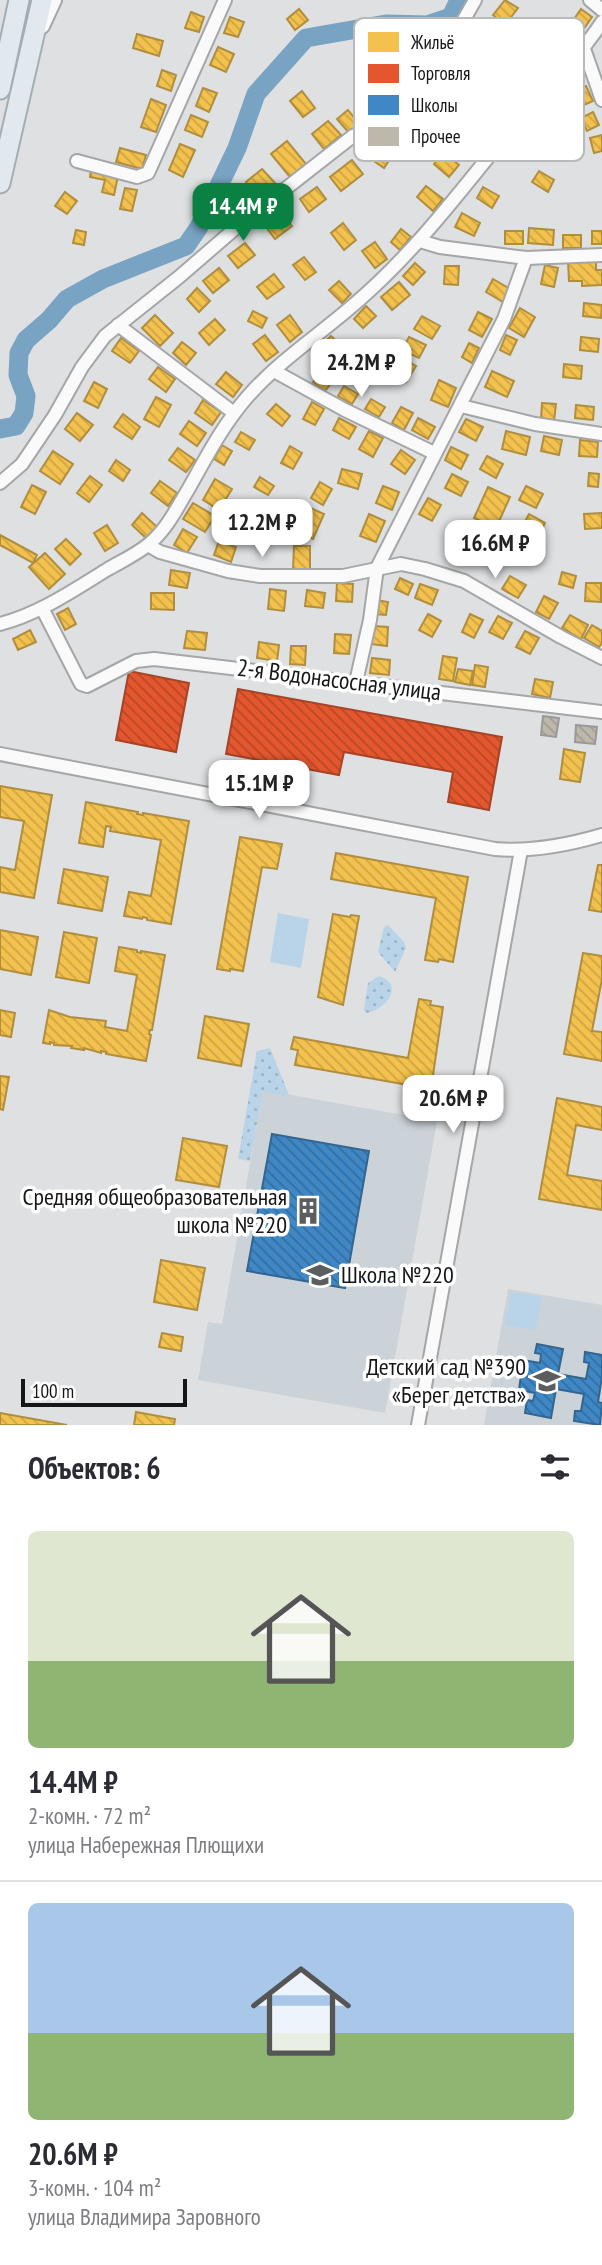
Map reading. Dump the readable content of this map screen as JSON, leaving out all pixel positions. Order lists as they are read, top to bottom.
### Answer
{
  "streets": {
    "street": ["2-я Водонасосная улица"]
  },
  "places": {
    "building": ["Средняя общеобразовательная школа №220"],
    "school or university": ["Школа №220", "Детский сад №390 «Берег детства»"]
  },
  "legend": [
    "Жильё",
    "Торговля",
    "Школы",
    "Прочее"
  ],
  "scale_bar": "100 m",
  "page": {
    "price": [
      "14.4M ₽",
      "24.2M ₽",
      "12.2M ₽",
      "16.6M ₽",
      "15.1M ₽",
      "20.6M ₽"
    ],
    "scale": "100 m",
    "heading": "Объектов: 6",
    "list": [
      {
        "name": "14.4M ₽",
        "note": "2-комн. · 72 m² · улица Набережная Плющихи"
      },
      {
        "name": "20.6M ₽",
        "note": "3-комн. · 104 m² · улица Владимира Заровного"
      }
    ]
  }
}
